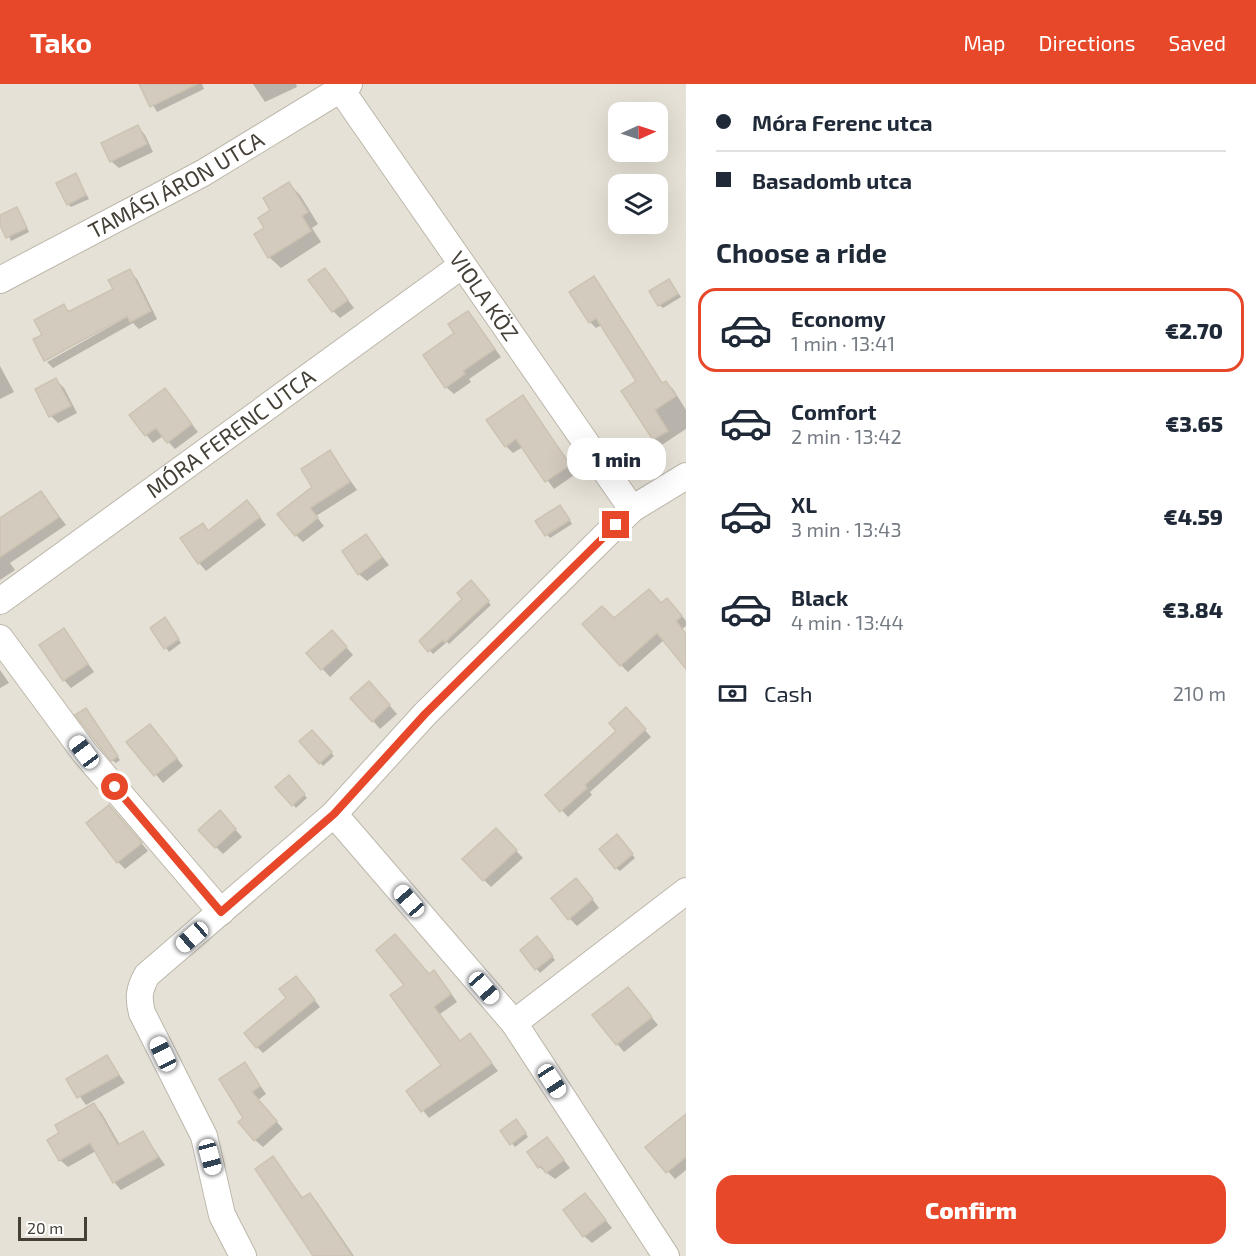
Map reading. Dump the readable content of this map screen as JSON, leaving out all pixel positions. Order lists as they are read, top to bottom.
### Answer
{
  "streets": {
    "street": ["TAMÁSI ÁRON UTCA", "VIOLA KÖZ", "MÓRA FERENC UTCA"]
  },
  "crossings": [
    ["TAMÁSI ÁRON UTCA", "VIOLA KÖZ"],
    ["VIOLA KÖZ", "MÓRA FERENC UTCA"]
  ],
  "scale_bar": "20 m",
  "north": "right",
  "page": {
    "header": "Tako",
    "nav": ["Map", "Directions", "Saved"],
    "banner": ["Móra Ferenc utca", "Basadomb utca"],
    "heading": "Choose a ride",
    "list": [
      {
        "name": "Economy",
        "note": "1 min · 13:41",
        "value": "€2.70"
      },
      {
        "name": "Comfort",
        "note": "2 min · 13:42",
        "value": "€3.65"
      },
      {
        "name": "XL",
        "note": "3 min · 13:43",
        "value": "€4.59"
      },
      {
        "name": "Black",
        "note": "4 min · 13:44",
        "value": "€3.84"
      }
    ],
    "bubble": "1 min",
    "pay": ["Cash", "210 m"],
    "buttons": "Confirm",
    "scale": "20 m"
  }
}
